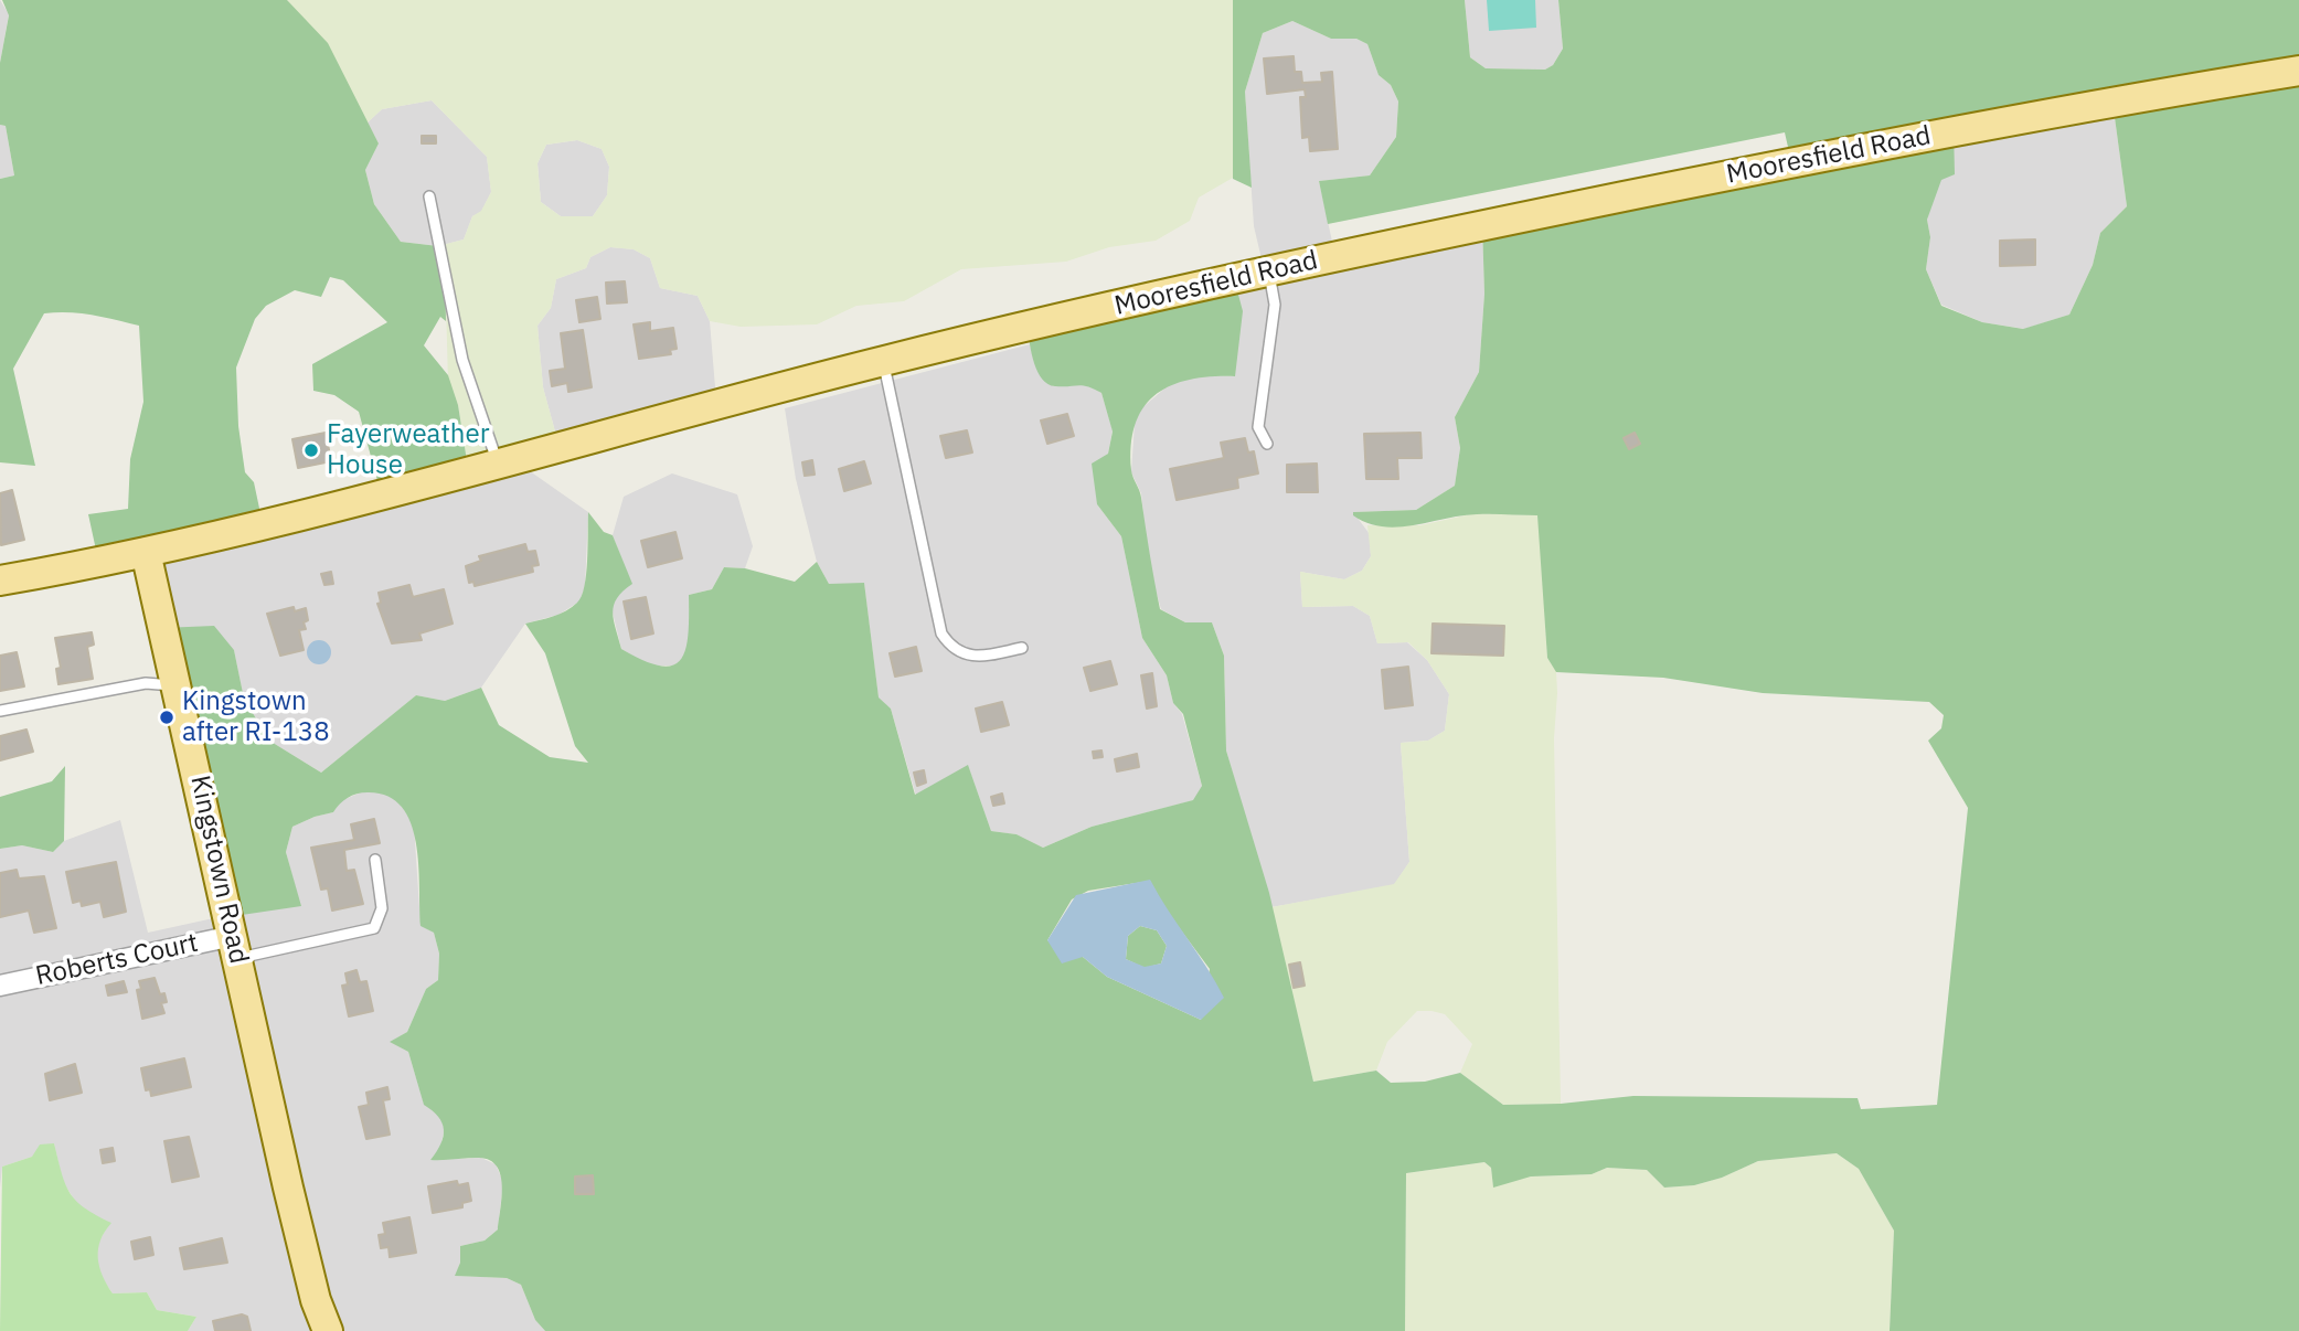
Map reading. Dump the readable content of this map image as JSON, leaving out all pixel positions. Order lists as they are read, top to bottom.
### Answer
{
  "streets": {
    "main road": ["Mooresfield Road", "Kingstown Road"],
    "street": ["Roberts Court"]
  },
  "crossings": [
    ["Mooresfield Road", "Kingstown Road"],
    ["Kingstown Road", "Roberts Court"]
  ],
  "places": ["Fayerweather House", "Kingstown after RI-138"]
}
